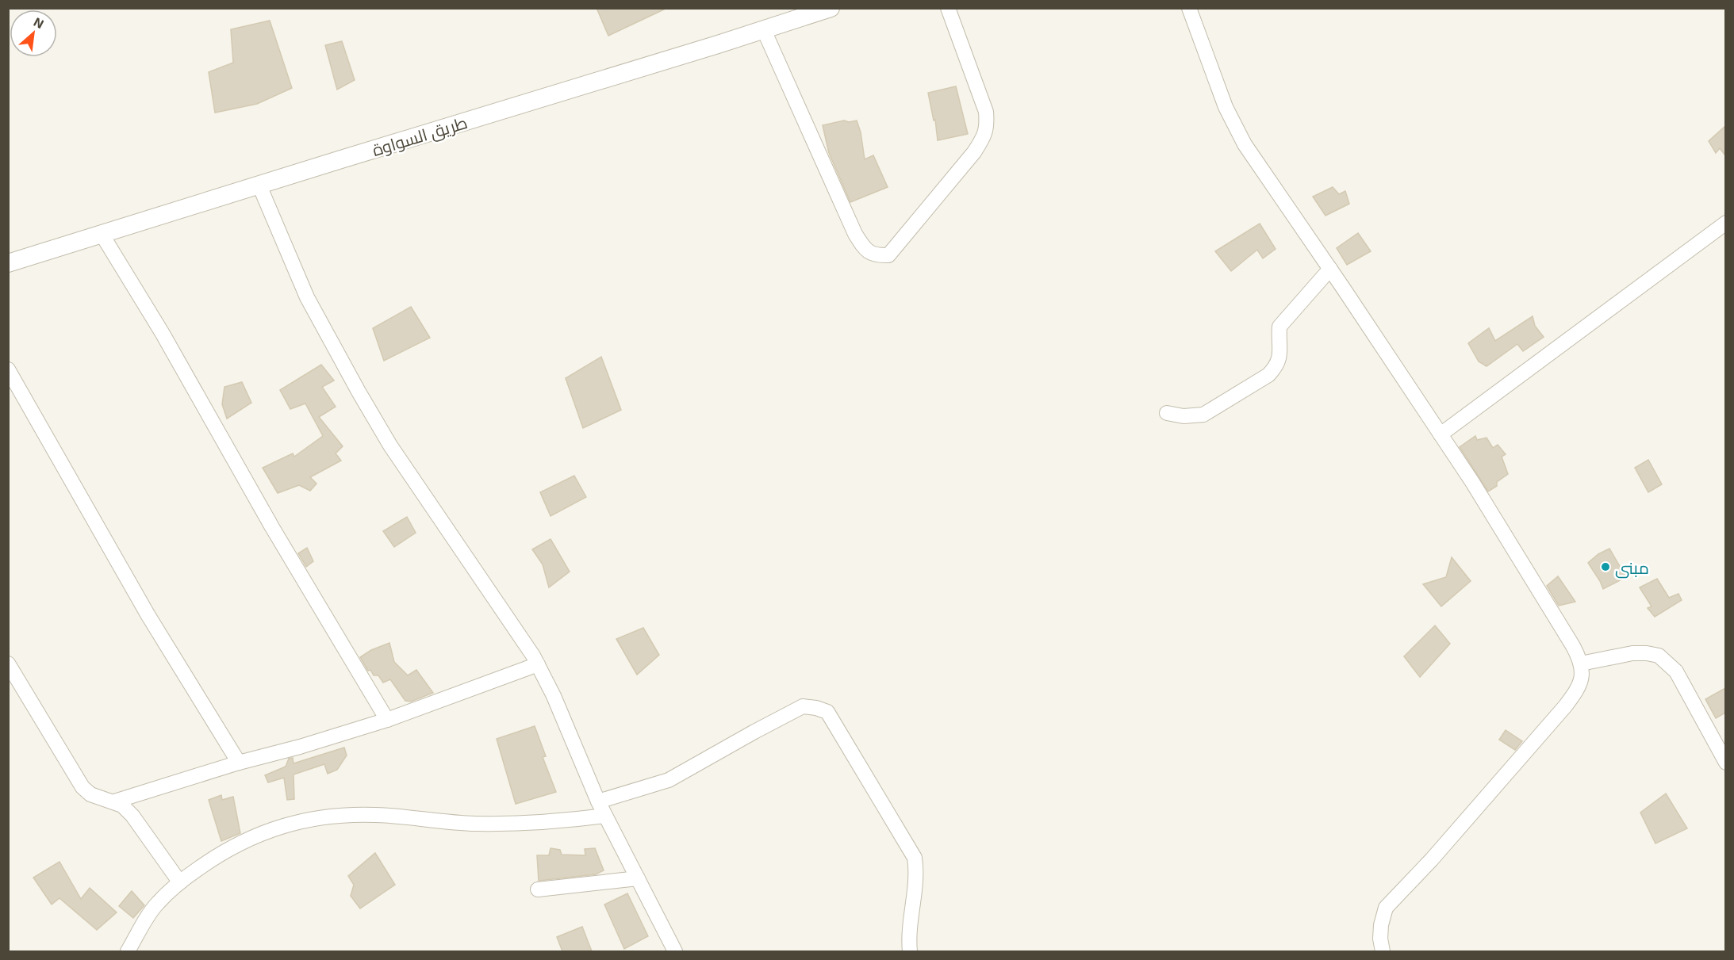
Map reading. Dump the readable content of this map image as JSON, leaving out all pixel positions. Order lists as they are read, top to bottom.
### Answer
{
  "streets": {
    "street": ["طريق السواوة"]
  },
  "places": ["مبنى"],
  "north": "top right"
}
